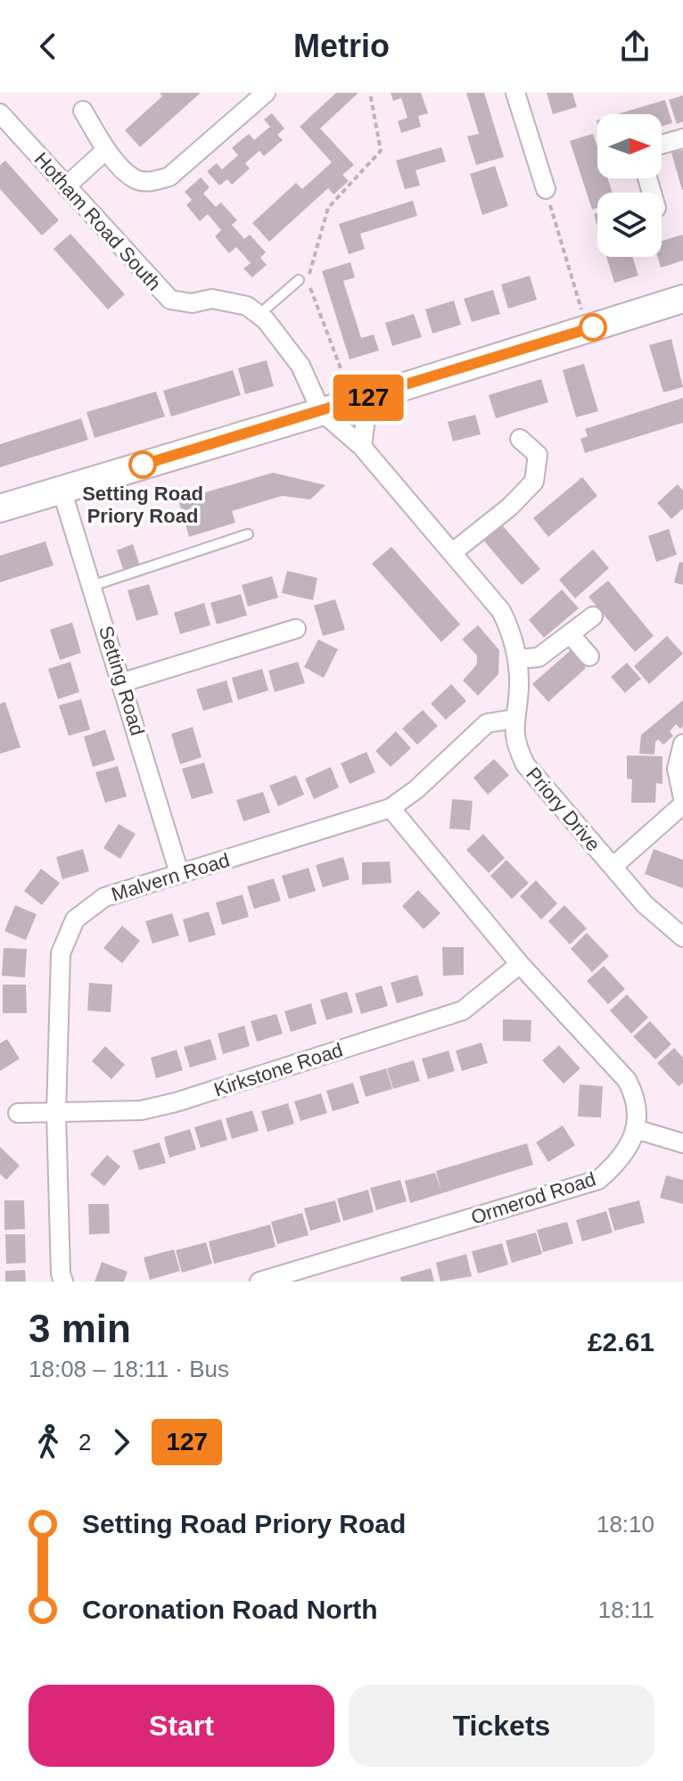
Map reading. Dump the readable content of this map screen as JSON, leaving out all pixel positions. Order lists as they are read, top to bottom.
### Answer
{
  "streets": {
    "street": [
      "Hotham Road South",
      "Setting Road",
      "Priory Drive",
      "Malvern Road",
      "Kirkstone Road",
      "Ormerod Road"
    ]
  },
  "crossings": [
    ["Hotham Road South", "Priory Drive"],
    ["Setting Road", "Malvern Road"],
    ["Priory Drive", "Malvern Road"],
    ["Malvern Road", "Kirkstone Road"],
    ["Malvern Road", "Ormerod Road"],
    ["Kirkstone Road", "Ormerod Road"]
  ],
  "places": ["Setting Road Priory Road"],
  "lines": ["bus line 127"],
  "north": "right",
  "page": {
    "header": "Metrio",
    "on_map": "127",
    "heading": ["3 min", "18:08 – 18:11 · Bus", "£2.61"],
    "legs": ["2", "127"],
    "list": [
      {
        "name": "Setting Road Priory Road",
        "value": "18:10"
      },
      {
        "name": "Coronation Road North",
        "value": "18:11"
      }
    ],
    "buttons": ["Start", "Tickets"]
  }
}
